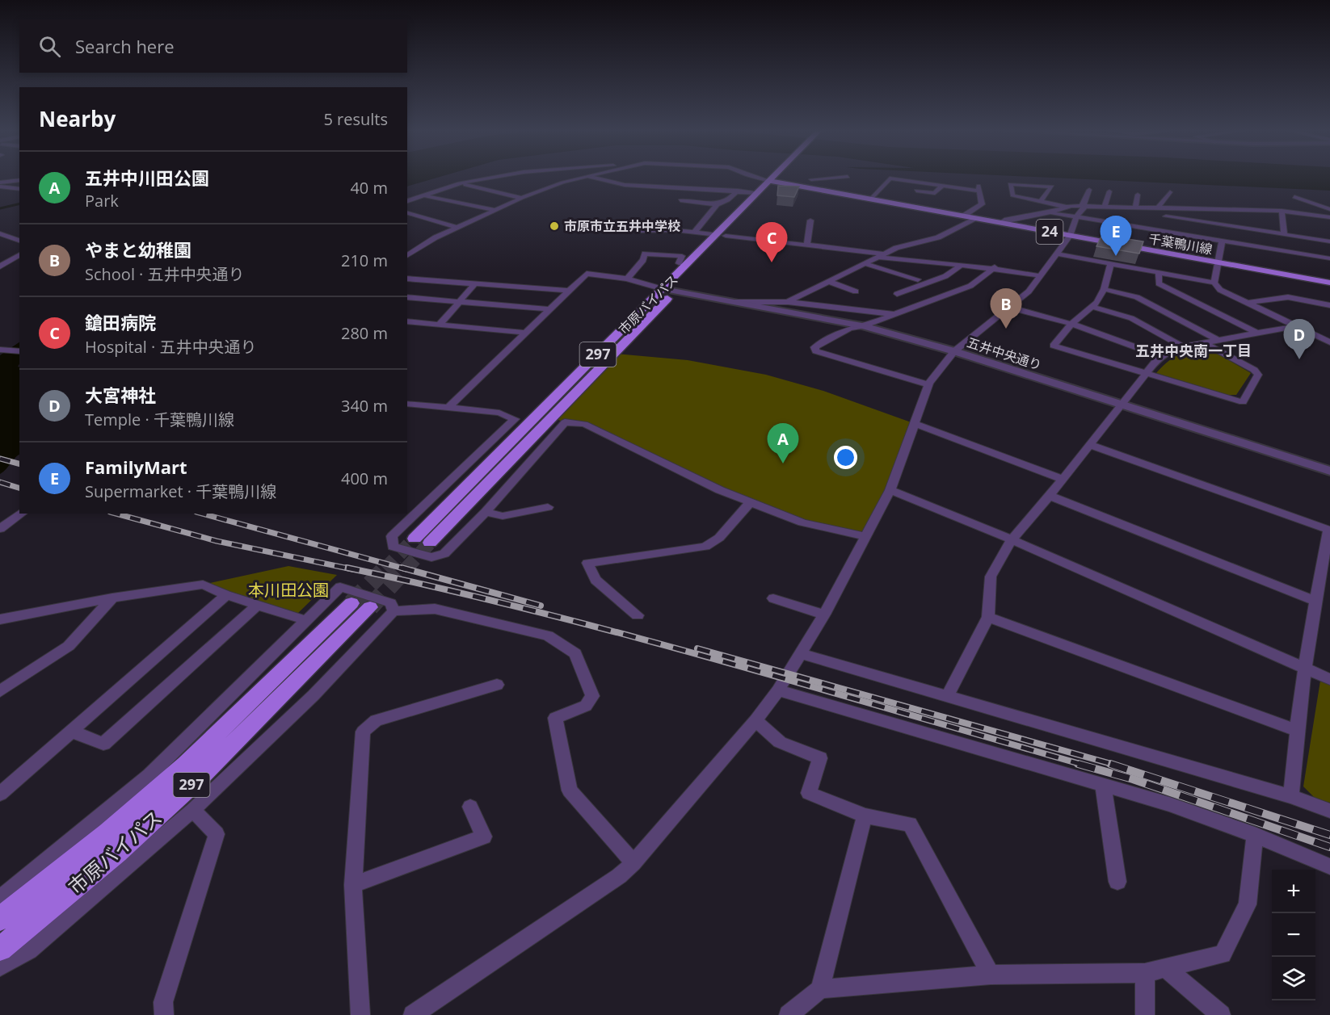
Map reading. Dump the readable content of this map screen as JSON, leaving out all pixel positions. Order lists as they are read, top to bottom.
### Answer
{
  "streets": {
    "highway": ["市原バイパス", "297"],
    "main road": ["24", "千葉鴨川線"],
    "street": ["五井中央通り"]
  },
  "crossings": [
    ["千葉鴨川線", "市原バイパス"],
    ["市原バイパス", "五井中央通り"]
  ],
  "districts": ["五井中央南一丁目"],
  "parks": ["本川田公園"],
  "places": ["市原市立五井中学校"],
  "page": {
    "search": "Search here",
    "heading": ["Nearby", "5 results"],
    "list": [
      {
        "mark": "A",
        "name": "五井中川田公園",
        "note": "Park",
        "value": "40 m"
      },
      {
        "mark": "B",
        "name": "やまと幼稚園",
        "note": "School · 五井中央通り",
        "value": "210 m"
      },
      {
        "mark": "C",
        "name": "鎗田病院",
        "note": "Hospital · 五井中央通り",
        "value": "280 m"
      },
      {
        "mark": "D",
        "name": "大宮神社",
        "note": "Temple · 千葉鴨川線",
        "value": "340 m"
      },
      {
        "mark": "E",
        "name": "FamilyMart",
        "note": "Supermarket · 千葉鴨川線",
        "value": "400 m"
      }
    ],
    "pins": [
      "E",
      "C",
      "B",
      "D",
      "A"
    ],
    "map_buttons": ["+", "−"]
  }
}
